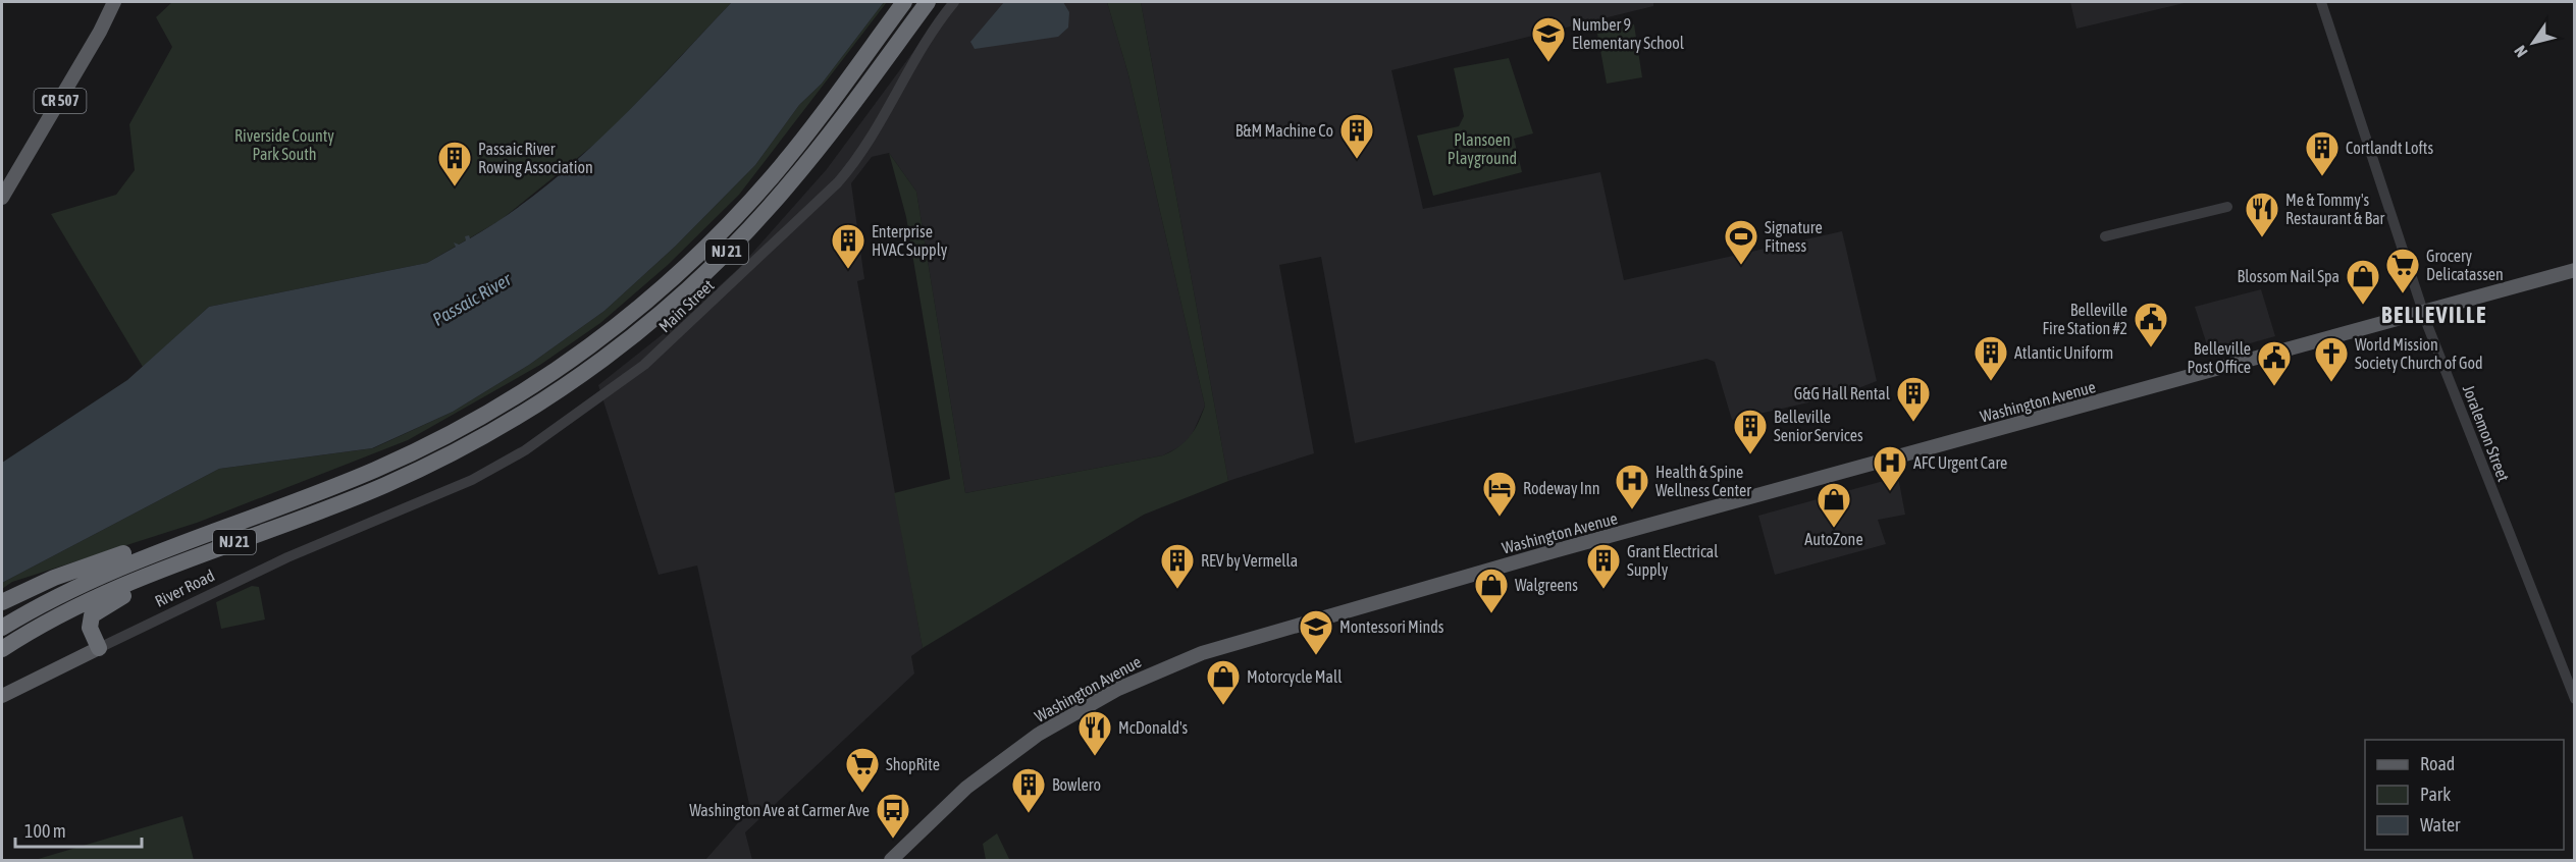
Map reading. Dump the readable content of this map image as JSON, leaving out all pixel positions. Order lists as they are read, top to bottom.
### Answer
{
  "streets": {
    "highway": ["NJ 21"],
    "main road": ["CR 507", "Washington Avenue", "River Road"],
    "street": ["Main Street", "Joralemon Street"]
  },
  "crossings": [
    ["Main Street", "River Road"],
    ["Washington Avenue", "Joralemon Street"]
  ],
  "districts": ["BELLEVILLE"],
  "water": ["Passaic River"],
  "parks": ["Riverside County Park South", "Plansoen Playground"],
  "places": {
    "school or university": ["Number 9 Elementary School", "Montessori Minds"],
    "building": [
      "B&M Machine Co",
      "Cortlandt Lofts",
      "Passaic River Rowing Association",
      "Enterprise HVAC Supply",
      "Atlantic Uniform",
      "G&G Hall Rental",
      "Belleville Senior Services",
      "REV by Vermella",
      "Grant Electrical Supply",
      "Bowlero"
    ],
    "restaurant": ["Me & Tommy's Restaurant & Bar", "McDonald's"],
    "sports": ["Signature Fitness"],
    "supermarket": ["Grocery Delicatassen", "ShopRite"],
    "shop": [
      "Blossom Nail Spa",
      "AutoZone",
      "Walgreens",
      "Motorcycle Mall"
    ],
    "public building": ["Belleville Fire Station #2", "Belleville Post Office"],
    "church": ["World Mission Society Church of God"],
    "hospital": ["AFC Urgent Care", "Health & Spine Wellness Center"],
    "hotel": ["Rodeway Inn"],
    "bus stop": ["Washington Ave at Carmer Ave"]
  },
  "legend": ["Road", "Park", "Water"],
  "scale_bar": "100 m",
  "north": "bottom left"
}
